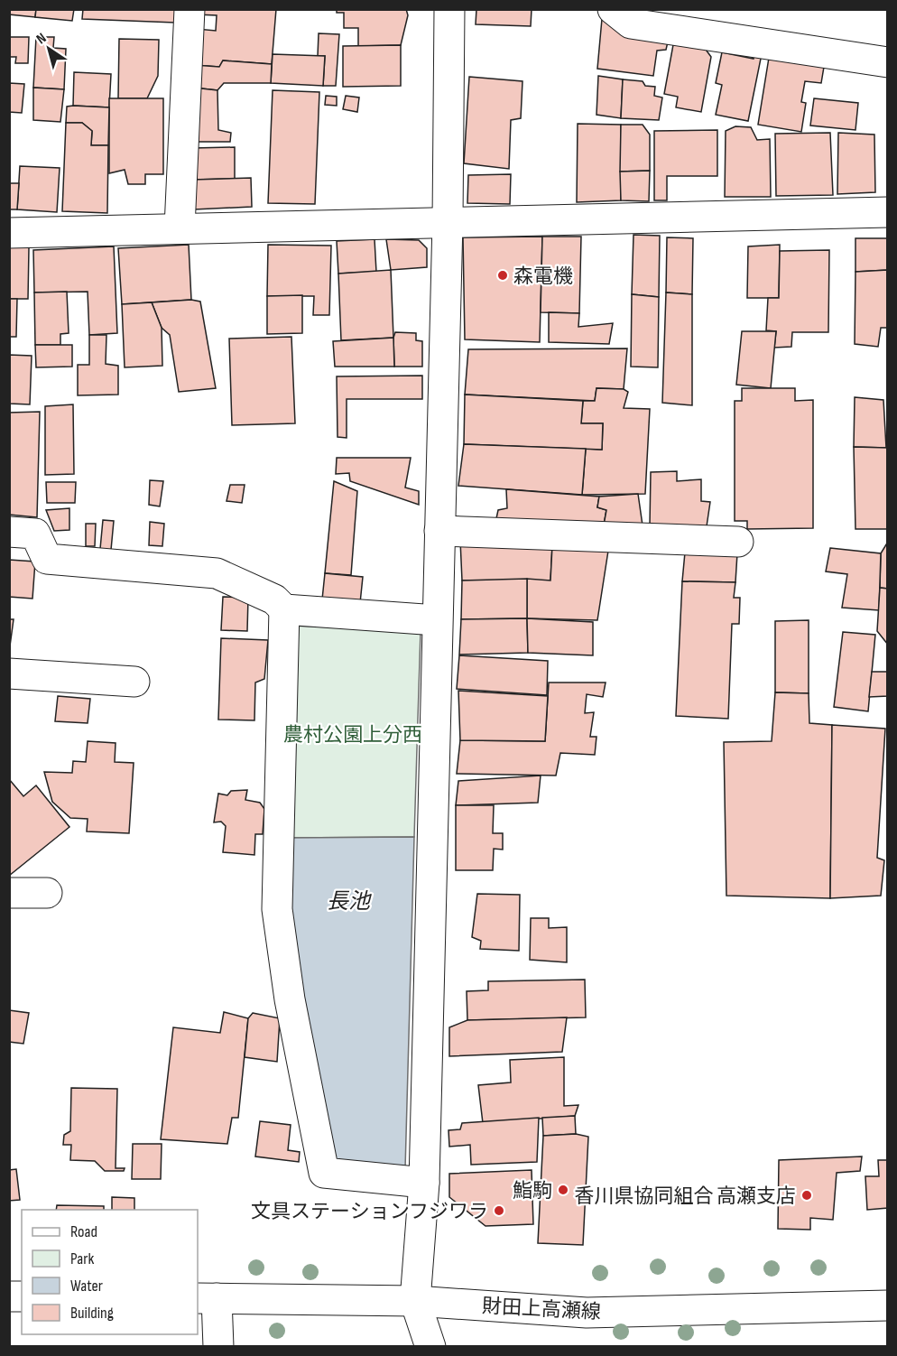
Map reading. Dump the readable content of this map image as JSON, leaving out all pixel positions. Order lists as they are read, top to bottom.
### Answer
{
  "streets": {
    "street": ["財田上高瀬線"]
  },
  "water": ["長池"],
  "parks": ["農村公園上分西"],
  "places": [
    "森電機",
    "鮨駒",
    "香川県協同組合 高瀬支店",
    "文具ステーションフジワラ"
  ],
  "legend": [
    "Road",
    "Park",
    "Water",
    "Building"
  ],
  "north": "top left"
}
